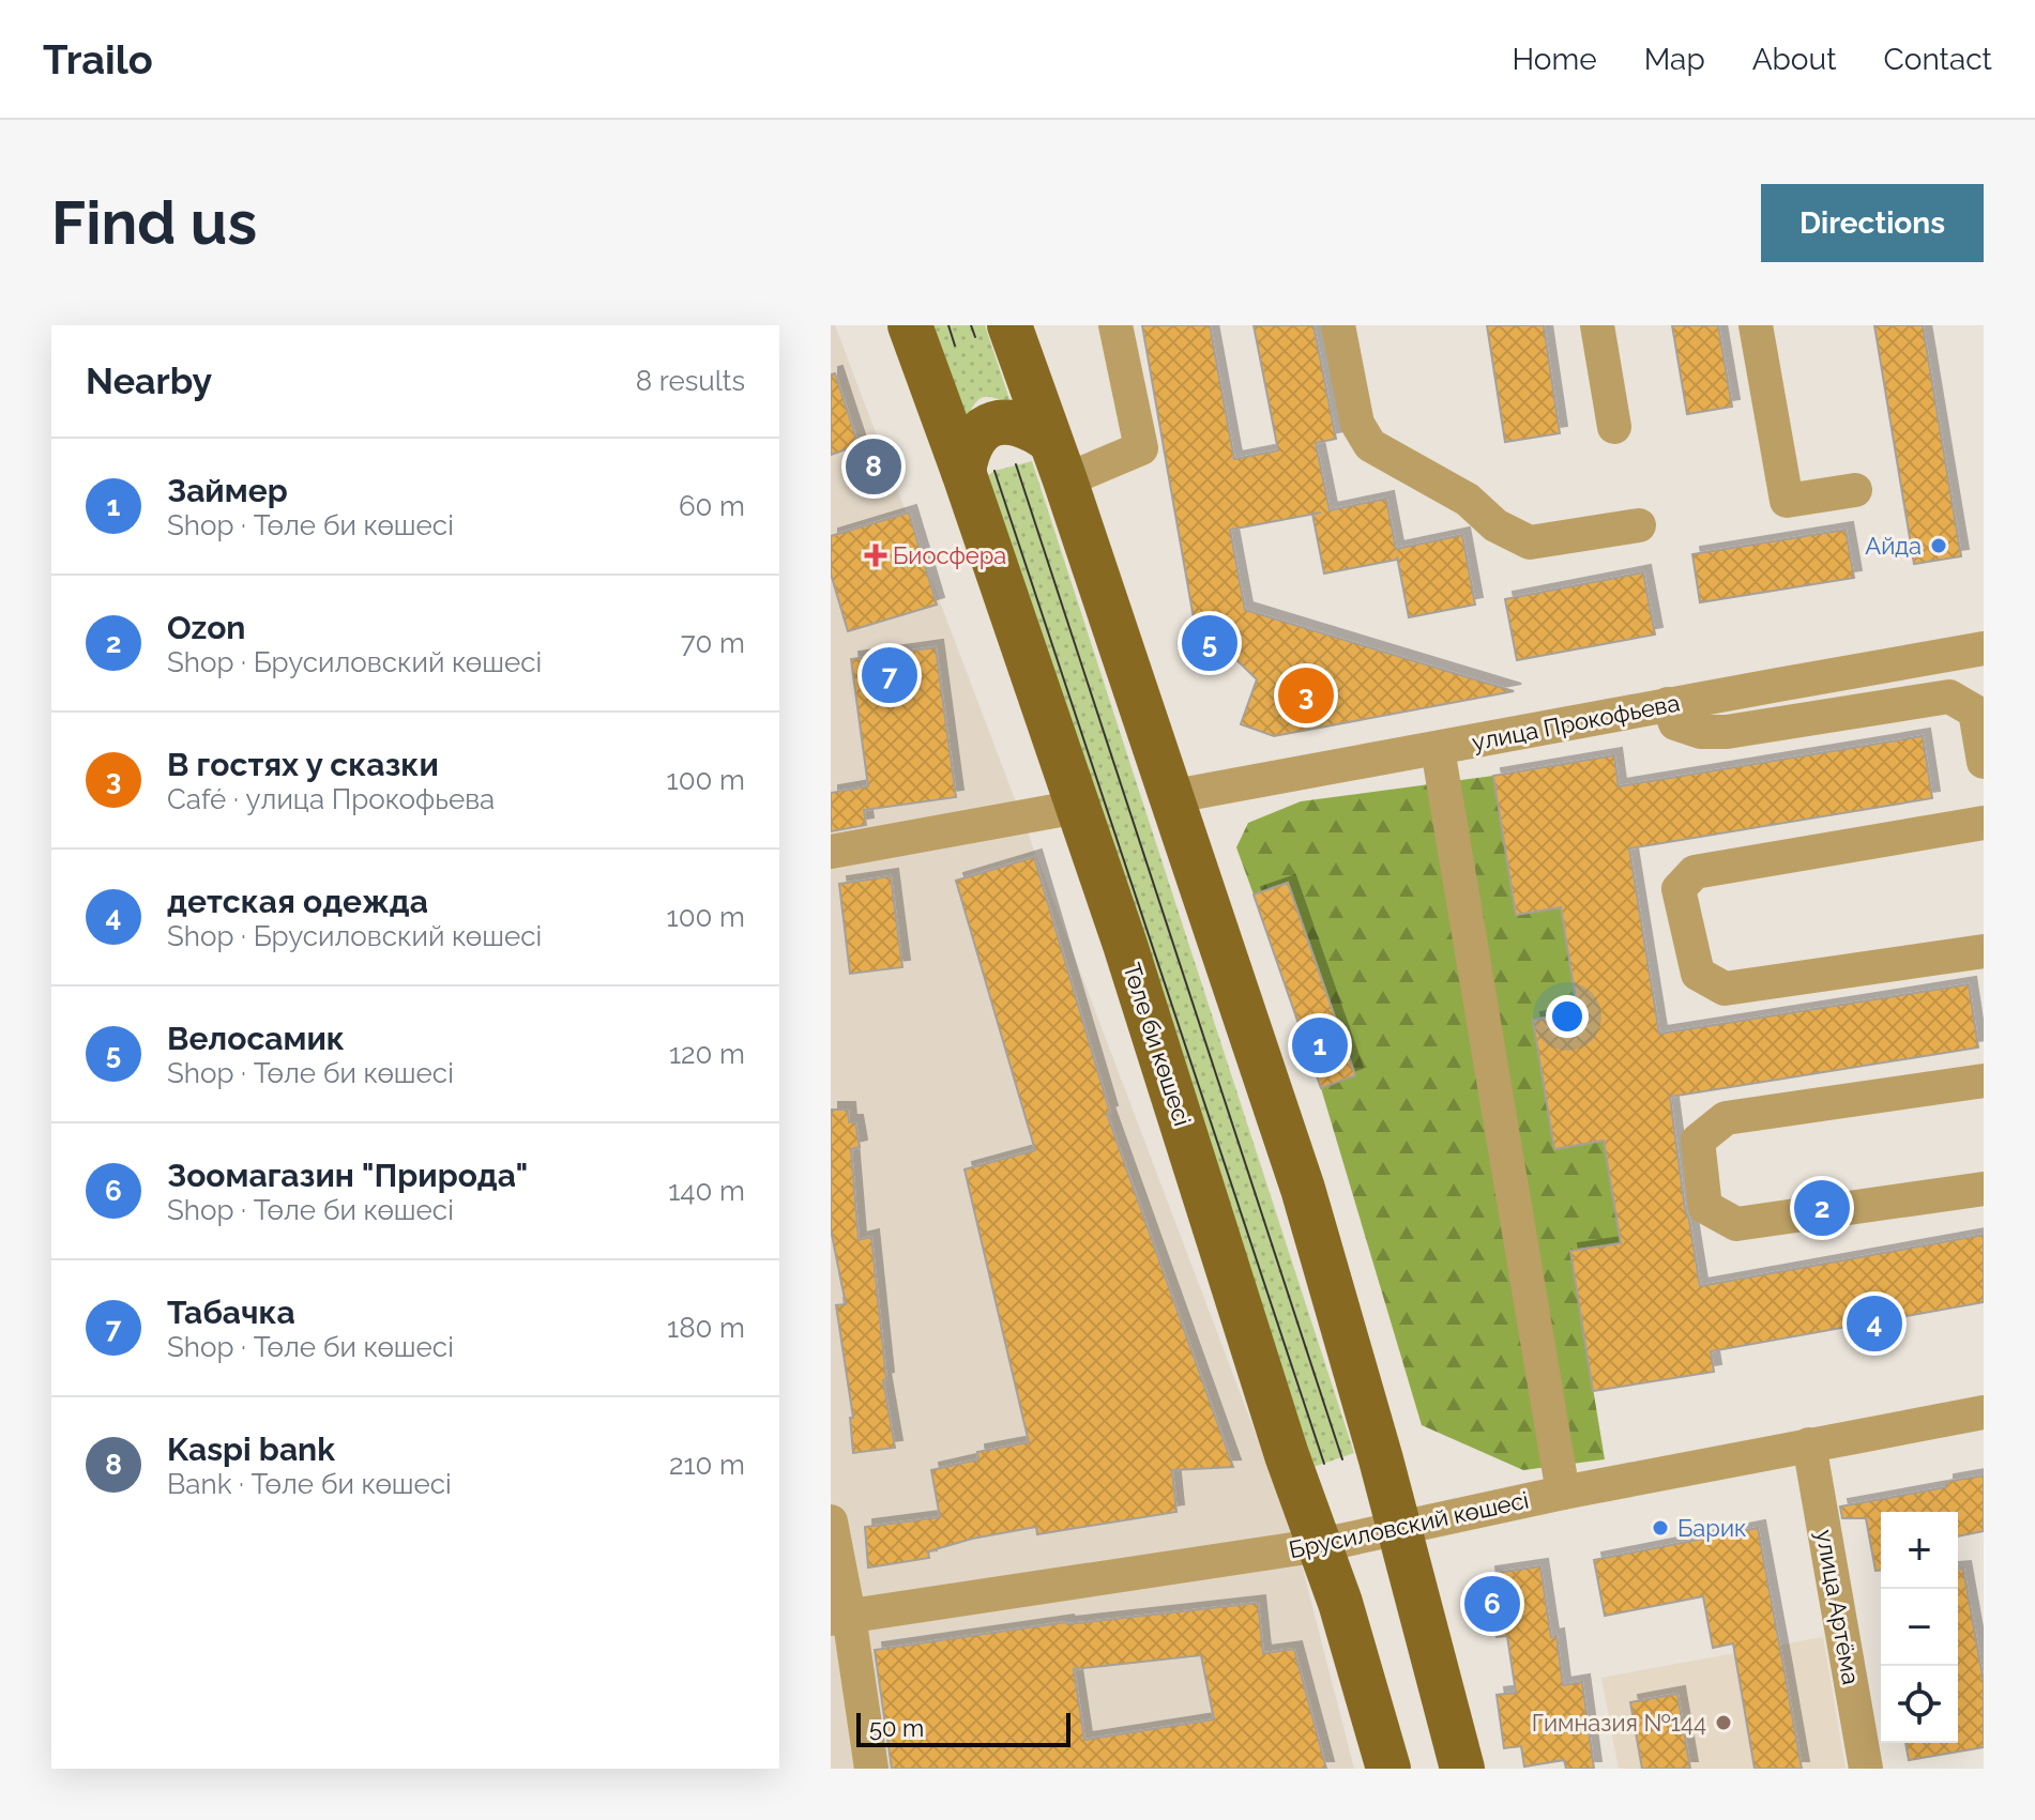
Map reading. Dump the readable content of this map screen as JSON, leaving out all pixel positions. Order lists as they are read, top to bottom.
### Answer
{
  "streets": {
    "main road": ["Төле би көшесі"],
    "street": ["улица Прокофьева", "Брусиловский көшесі", "улица Артёма"]
  },
  "crossings": [
    ["Төле би көшесі", "Брусиловский көшесі"],
    ["Брусиловский көшесі", "улица Артёма"]
  ],
  "places": {
    "other": ["Айда", "Барик", "Гимназия №144"],
    "health": ["Биосфера"]
  },
  "scale_bar": "50 m",
  "page": {
    "header": "Trailo",
    "nav": [
      "Home",
      "Map",
      "About",
      "Contact"
    ],
    "buttons": "Directions",
    "title": "Find us",
    "heading": ["Nearby", "8 results"],
    "pins": [
      "8",
      "5",
      "7",
      "3",
      "1",
      "2",
      "4",
      "6"
    ],
    "list": [
      {
        "mark": "1",
        "name": "Займер",
        "note": "Shop · Төле би көшесі",
        "value": "60 m"
      },
      {
        "mark": "2",
        "name": "Ozon",
        "note": "Shop · Брусиловский көшесі",
        "value": "70 m"
      },
      {
        "mark": "3",
        "name": "В гостях у сказки",
        "note": "Café · улица Прокофьева",
        "value": "100 m"
      },
      {
        "mark": "4",
        "name": "детская одежда",
        "note": "Shop · Брусиловский көшесі",
        "value": "100 m"
      },
      {
        "mark": "5",
        "name": "Велосамик",
        "note": "Shop · Төле би көшесі",
        "value": "120 m"
      },
      {
        "mark": "6",
        "name": "Зоомагазин \"Природа\"",
        "note": "Shop · Төле би көшесі",
        "value": "140 m"
      },
      {
        "mark": "7",
        "name": "Табачка",
        "note": "Shop · Төле би көшесі",
        "value": "180 m"
      },
      {
        "mark": "8",
        "name": "Kaspi bank",
        "note": "Bank · Төле би көшесі",
        "value": "210 m"
      }
    ],
    "map_buttons": ["+", "−"],
    "scale": "50 m"
  }
}
